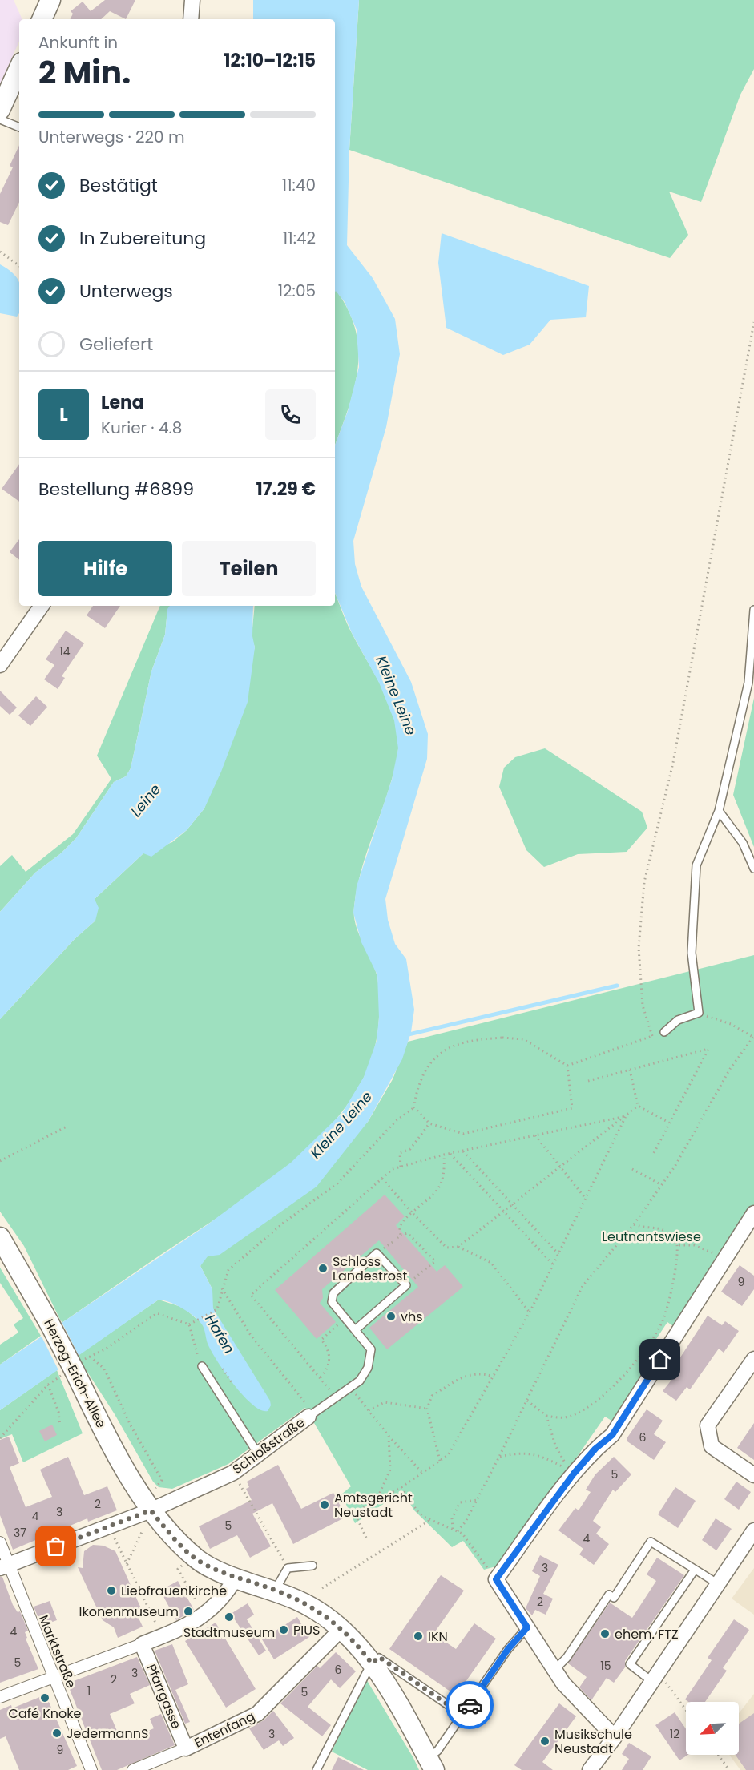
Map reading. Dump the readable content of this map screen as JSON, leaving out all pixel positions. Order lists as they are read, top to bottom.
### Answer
{
  "streets": {
    "main road": ["Herzog-Erich-Allee"],
    "street": [
      "Schloßstraße",
      "Marktstraße",
      "Pfarrgasse",
      "Entenfang"
    ]
  },
  "crossings": [
    ["Herzog-Erich-Allee", "Schloßstraße"],
    ["Schloßstraße", "Marktstraße"],
    ["Pfarrgasse", "Entenfang"]
  ],
  "water": ["Kleine Leine", "Leine", "Hafen"],
  "parks": ["Leutnantswiese"],
  "places": [
    "Schloss Landestrost",
    "vhs",
    "Amtsgericht Neustadt",
    "Liebfrauenkirche",
    "Ikonenmuseum",
    "Stadtmuseum",
    "PIUS",
    "ehem. FTZ",
    "IKN",
    "Café Knoke",
    "JedermannS",
    "Musikschule Neustadt"
  ],
  "house_numbers": [
    "14",
    "9",
    "6",
    "5",
    "2",
    "3",
    "4",
    "5",
    "37",
    "4",
    "3",
    "2",
    "4",
    "5",
    "15",
    "6",
    "3",
    "2",
    "1",
    "5",
    "3",
    "12",
    "9"
  ],
  "north": "bottom left",
  "page": {
    "heading": ["2 Min.", "Ankunft in", "12:10–12:15"],
    "panel": [
      "Lena",
      "Kurier · 4.8",
      "Bestellung #6899",
      "17.29 €"
    ],
    "bar": "Unterwegs · 220 m",
    "list": [
      ["Bestätigt", "11:40"],
      ["In Zubereitung", "11:42"],
      ["Unterwegs", "12:05"],
      "Geliefert"
    ],
    "round": "L",
    "buttons": ["Hilfe", "Teilen"]
  }
}
